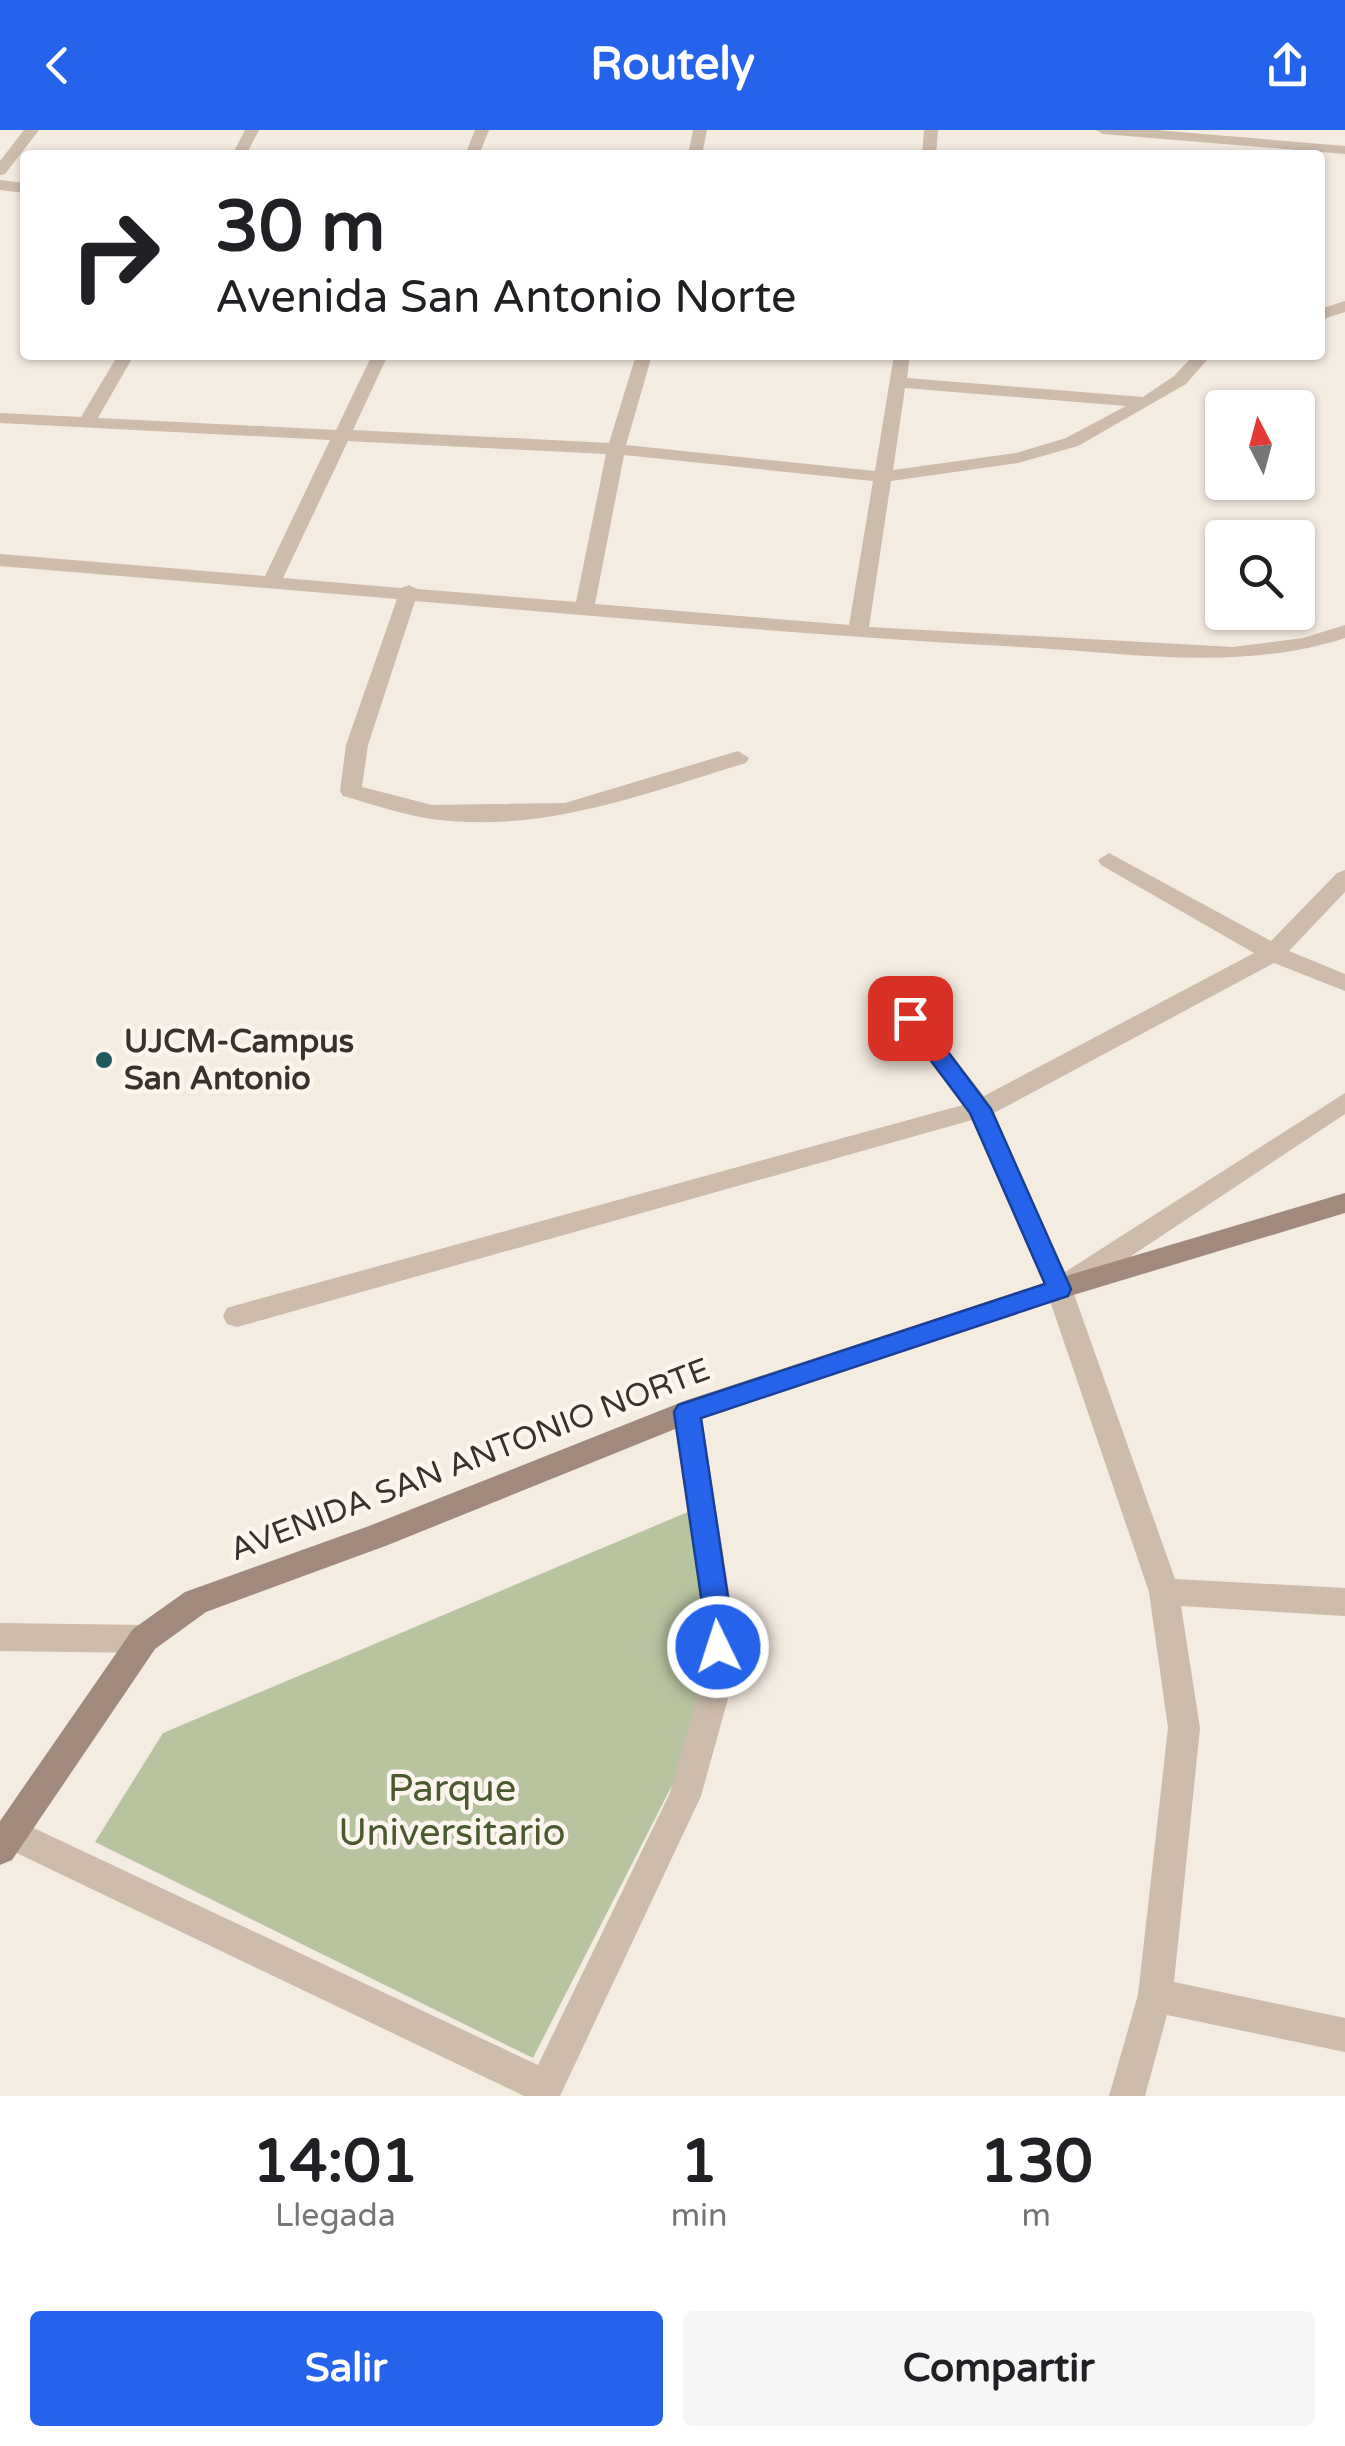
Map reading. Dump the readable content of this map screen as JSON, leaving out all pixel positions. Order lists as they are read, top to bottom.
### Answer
{
  "streets": {
    "street": ["AVENIDA SAN ANTONIO NORTE"]
  },
  "parks": ["Parque Universitario"],
  "places": ["UJCM-Campus San Antonio"],
  "north": "top",
  "page": {
    "header": "Routely",
    "turn": ["30 m", "Avenida San Antonio Norte"],
    "eta": [
      "14:01",
      "Llegada",
      "1",
      "min",
      "130",
      "m"
    ],
    "buttons": ["Salir", "Compartir"]
  }
}
